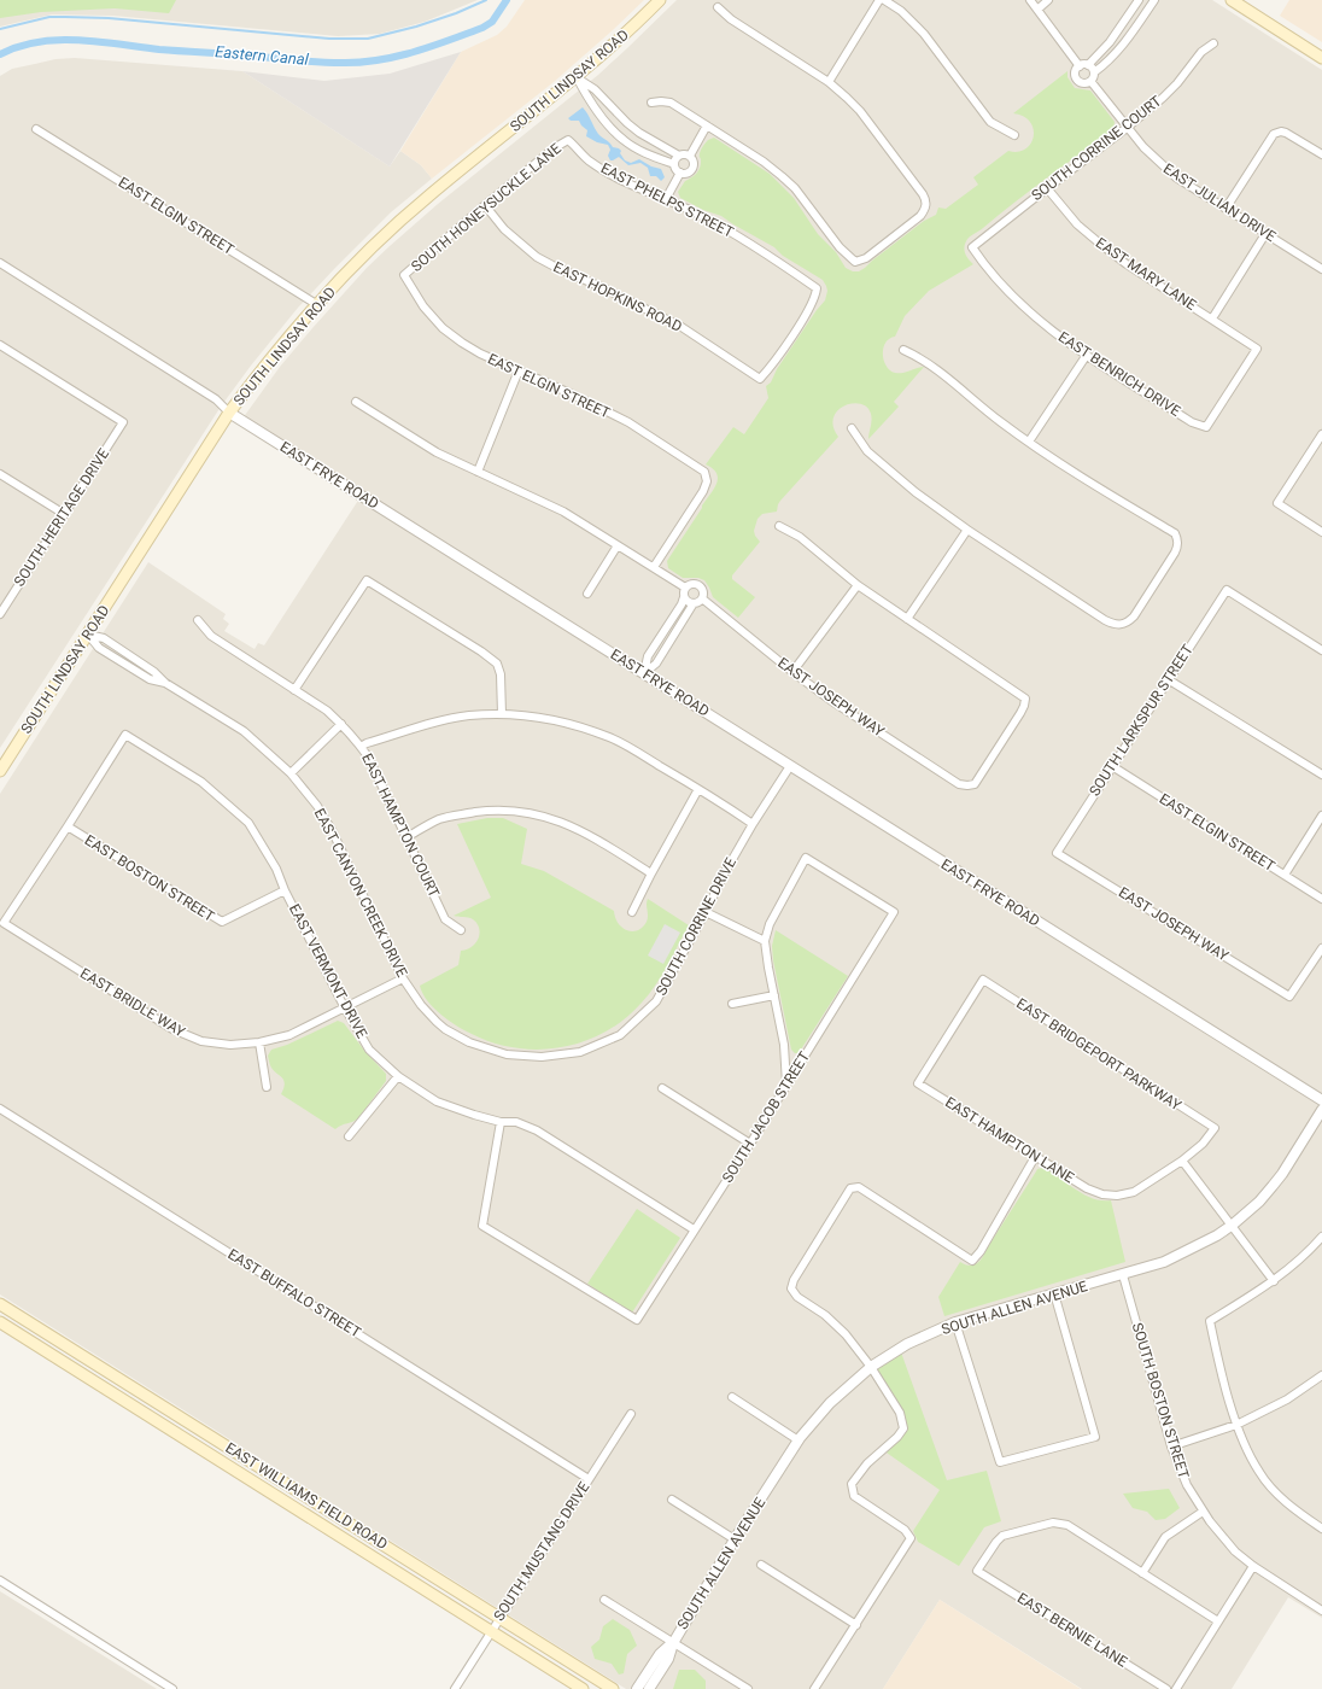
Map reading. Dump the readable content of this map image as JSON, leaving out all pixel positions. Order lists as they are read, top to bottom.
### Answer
{
  "streets": {
    "main road": ["SOUTH LINDSAY ROAD", "EAST WILLIAMS FIELD ROAD"],
    "street": [
      "SOUTH CORRINE COURT",
      "EAST PHELPS STREET",
      "EAST JULIAN DRIVE",
      "SOUTH HONEYSUCKLE LANE",
      "EAST ELGIN STREET",
      "EAST MARY LANE",
      "EAST HOPKINS ROAD",
      "EAST BENRICH DRIVE",
      "EAST FRYE ROAD",
      "SOUTH HERITAGE DRIVE",
      "EAST JOSEPH WAY",
      "SOUTH LARKSPUR STREET",
      "EAST HAMPTON COURT",
      "EAST BOSTON STREET",
      "EAST CANYON CREEK DRIVE",
      "SOUTH CORRINE DRIVE",
      "EAST VERMONT DRIVE",
      "EAST BRIDLE WAY",
      "EAST BRIDGEPORT PARKWAY",
      "SOUTH JACOB STREET",
      "EAST HAMPTON LANE",
      "EAST BUFFALO STREET",
      "SOUTH ALLEN AVENUE",
      "SOUTH BOSTON STREET",
      "SOUTH MUSTANG DRIVE",
      "EAST BERNIE LANE"
    ]
  },
  "crossings": [
    ["SOUTH LINDSAY ROAD", "EAST ELGIN STREET"],
    ["SOUTH LINDSAY ROAD", "EAST FRYE ROAD"],
    ["SOUTH LINDSAY ROAD", "EAST CANYON CREEK DRIVE"],
    ["SOUTH CORRINE COURT", "EAST JULIAN DRIVE"],
    ["SOUTH CORRINE COURT", "EAST MARY LANE"],
    ["SOUTH CORRINE COURT", "EAST BENRICH DRIVE"],
    ["EAST PHELPS STREET", "SOUTH HONEYSUCKLE LANE"],
    ["EAST PHELPS STREET", "EAST HOPKINS ROAD"],
    ["SOUTH HONEYSUCKLE LANE", "EAST ELGIN STREET"],
    ["SOUTH HONEYSUCKLE LANE", "EAST HOPKINS ROAD"],
    ["EAST ELGIN STREET", "EAST JOSEPH WAY"],
    ["EAST ELGIN STREET", "SOUTH LARKSPUR STREET"],
    ["EAST MARY LANE", "EAST BENRICH DRIVE"],
    ["EAST FRYE ROAD", "SOUTH CORRINE DRIVE"],
    ["EAST JOSEPH WAY", "SOUTH LARKSPUR STREET"],
    ["EAST BOSTON STREET", "EAST VERMONT DRIVE"],
    ["EAST BOSTON STREET", "EAST BRIDLE WAY"],
    ["EAST CANYON CREEK DRIVE", "SOUTH CORRINE DRIVE"],
    ["EAST CANYON CREEK DRIVE", "EAST BRIDLE WAY"],
    ["EAST VERMONT DRIVE", "EAST BRIDLE WAY"],
    ["EAST VERMONT DRIVE", "SOUTH JACOB STREET"],
    ["EAST BRIDGEPORT PARKWAY", "EAST HAMPTON LANE"],
    ["EAST BUFFALO STREET", "SOUTH MUSTANG DRIVE"],
    ["SOUTH ALLEN AVENUE", "SOUTH BOSTON STREET"],
    ["EAST WILLIAMS FIELD ROAD", "SOUTH MUSTANG DRIVE"]
  ],
  "water": ["Eastern Canal"]
}
